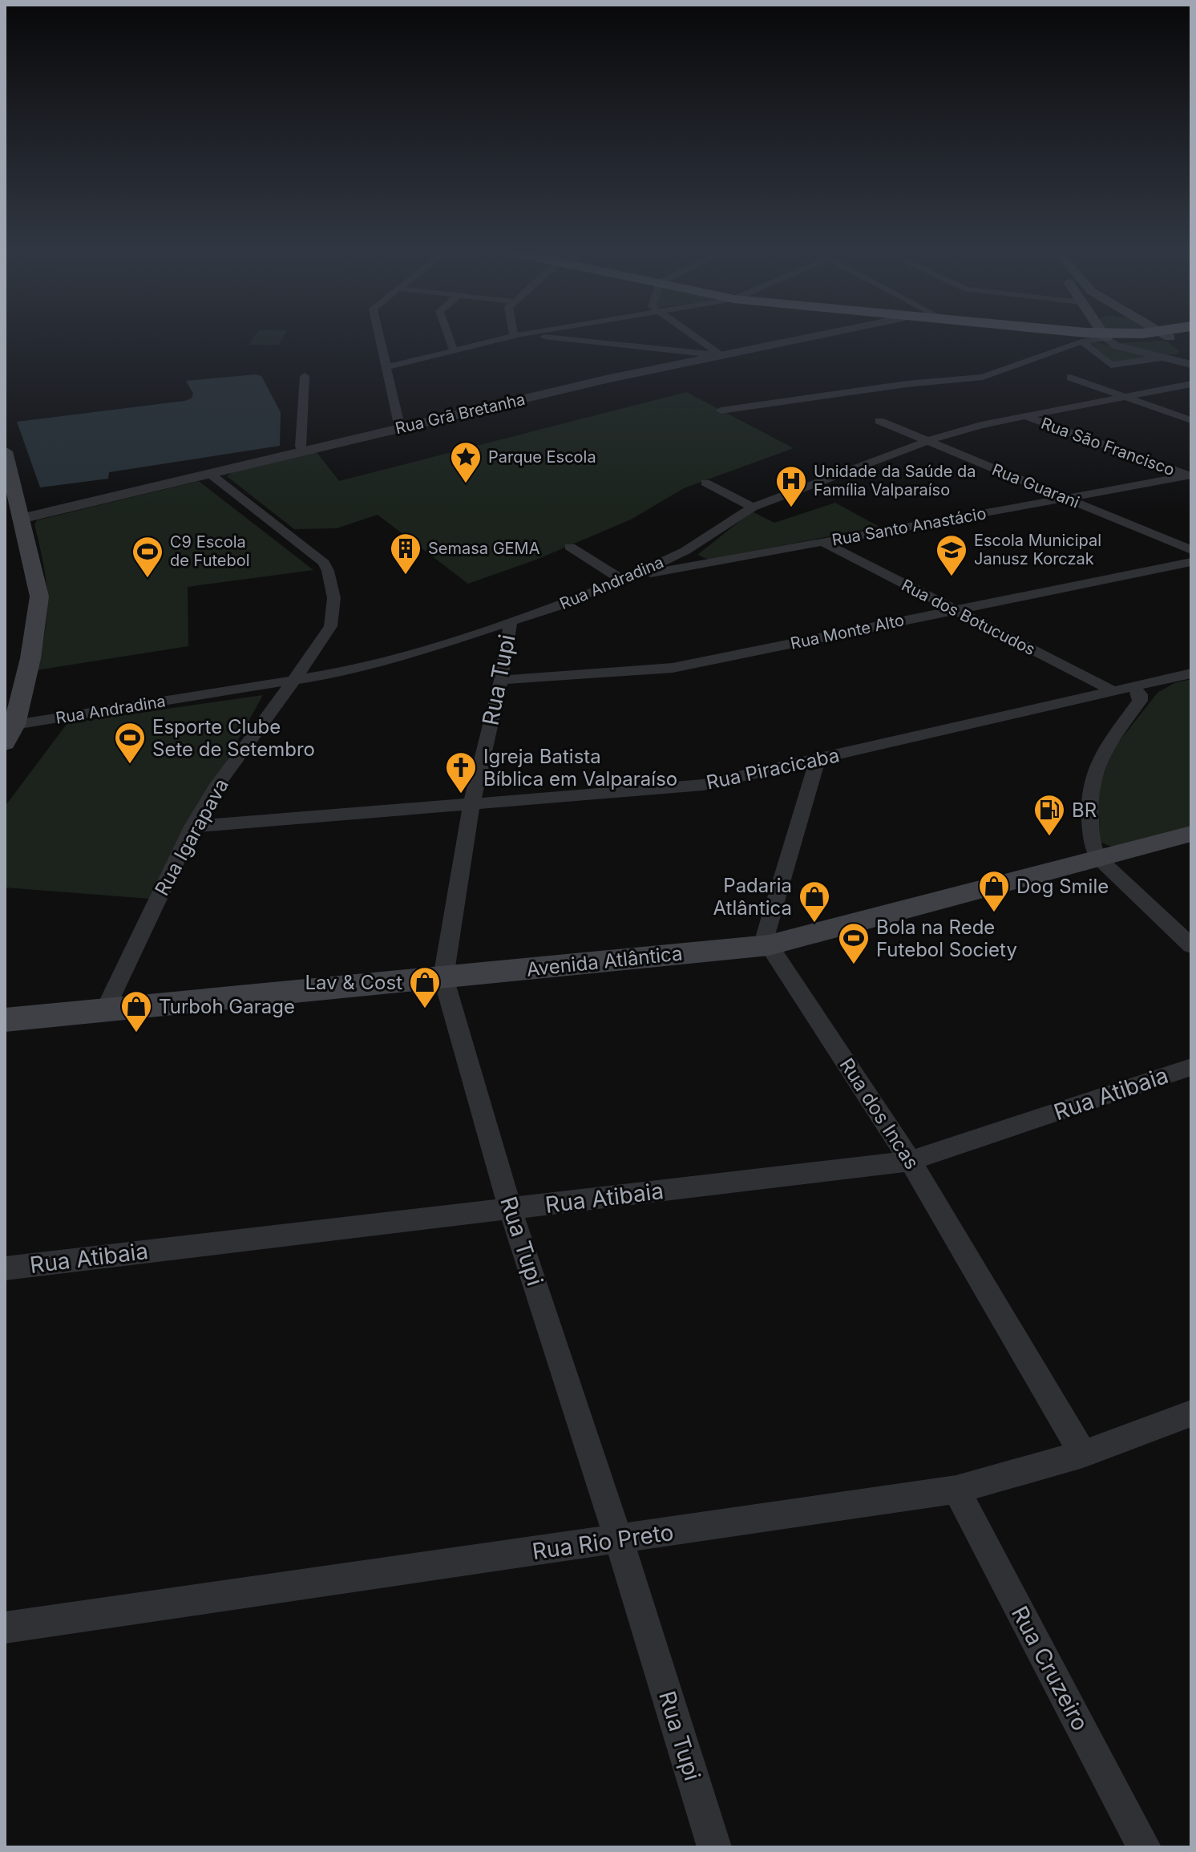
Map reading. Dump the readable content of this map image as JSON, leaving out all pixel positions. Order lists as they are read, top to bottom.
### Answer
{
  "streets": {
    "main road": ["Avenida Atlântica"],
    "street": [
      "Rua Grã Bretanha",
      "Rua São Francisco",
      "Rua Guarani",
      "Rua Santo Anastácio",
      "Rua Andradina",
      "Rua dos Botucudos",
      "Rua Monte Alto",
      "Rua Tupi",
      "Rua Piracicaba",
      "Rua Igarapava",
      "Rua Atibaia",
      "Rua dos Incas",
      "Rua Rio Preto",
      "Rua Cruzeiro"
    ]
  },
  "crossings": [
    ["Rua Grã Bretanha", "Rua Igarapava"],
    ["Rua São Francisco", "Rua Santo Anastácio"],
    ["Rua São Francisco", "Rua Andradina"],
    ["Rua Guarani", "Rua Santo Anastácio"],
    ["Rua Guarani", "Rua Andradina"],
    ["Rua Santo Anastácio", "Rua Andradina"],
    ["Rua Santo Anastácio", "Rua dos Botucudos"],
    ["Rua Andradina", "Rua Tupi"],
    ["Rua Andradina", "Rua Igarapava"],
    ["Rua dos Botucudos", "Rua Monte Alto"],
    ["Rua dos Botucudos", "Rua Piracicaba"],
    ["Rua Monte Alto", "Rua Tupi"],
    ["Rua Tupi", "Rua Piracicaba"],
    ["Rua Tupi", "Avenida Atlântica"],
    ["Rua Tupi", "Rua Atibaia"],
    ["Rua Tupi", "Rua Rio Preto"],
    ["Rua Piracicaba", "Rua Igarapava"],
    ["Rua Igarapava", "Avenida Atlântica"],
    ["Avenida Atlântica", "Rua dos Incas"],
    ["Rua Atibaia", "Rua dos Incas"],
    ["Rua dos Incas", "Rua Rio Preto"],
    ["Rua Rio Preto", "Rua Cruzeiro"]
  ],
  "places": {
    "place": ["Parque Escola"],
    "hospital": ["Unidade da Saúde da Família Valparaíso"],
    "building": ["Semasa GEMA"],
    "school or university": ["Escola Municipal Janusz Korczak"],
    "sports": ["C9 Escola de Futebol", "Esporte Clube Sete de Setembro", "Bola na Rede Futebol Society"],
    "church": ["Igreja Batista Bíblica em Valparaíso"],
    "fuel station": ["BR"],
    "shop": [
      "Dog Smile",
      "Padaria Atlântica",
      "Lav & Cost",
      "Turboh Garage"
    ]
  }
}
